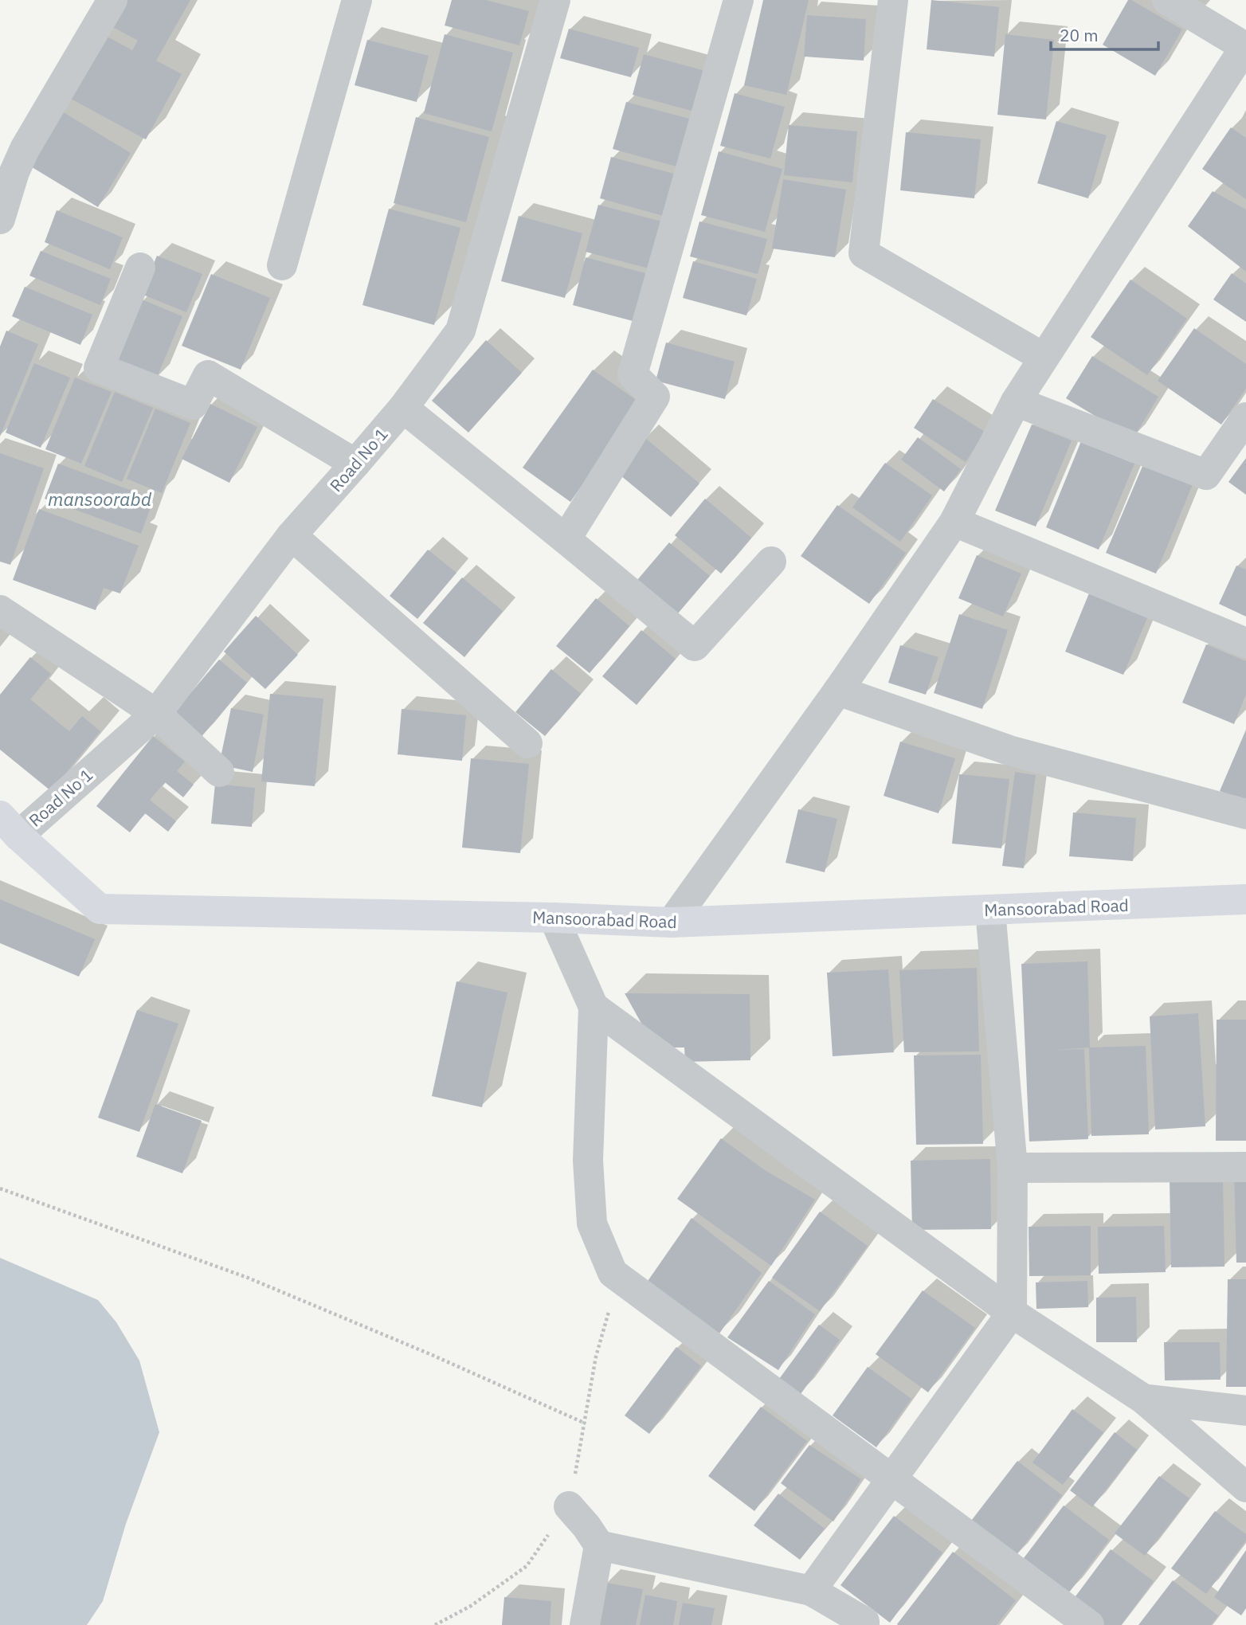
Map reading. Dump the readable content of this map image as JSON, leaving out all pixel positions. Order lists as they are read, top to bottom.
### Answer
{
  "streets": {
    "street": ["Road No 1", "Mansoorabad Road"]
  },
  "crossings": [
    ["Road No 1", "Mansoorabad Road"]
  ],
  "water": ["mansoorabd"],
  "scale_bar": "20 m"
}
